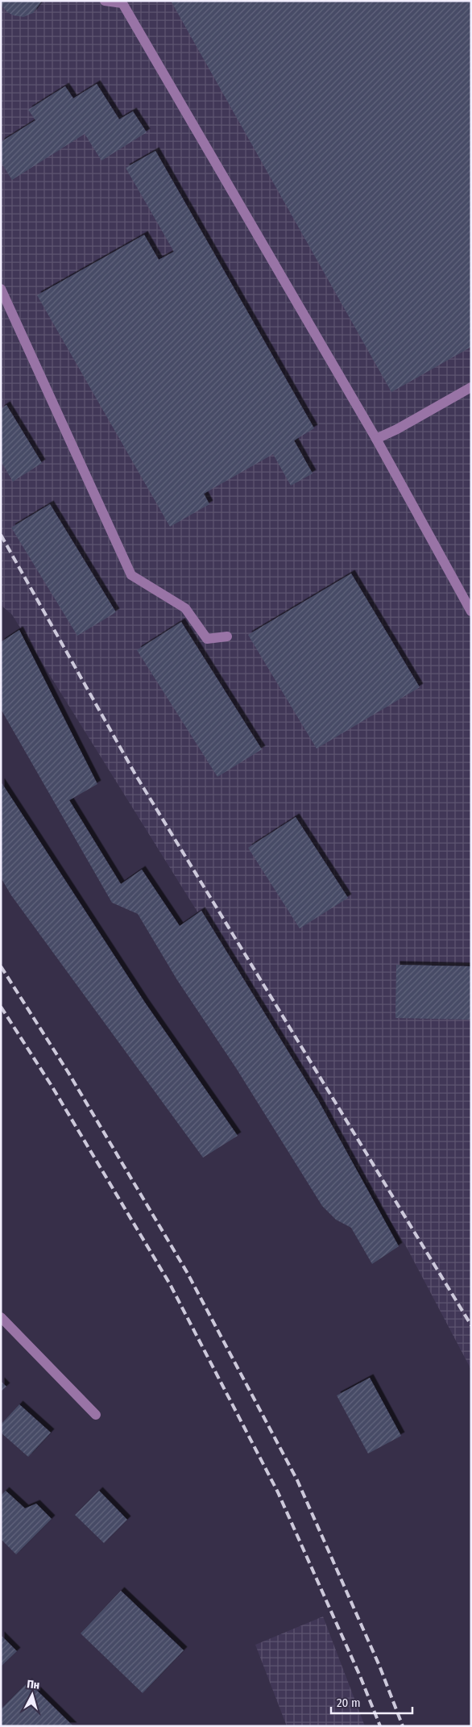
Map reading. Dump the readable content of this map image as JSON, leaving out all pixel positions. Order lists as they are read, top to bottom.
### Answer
{
  "scale_bar": "20 m",
  "north": "top"
}
